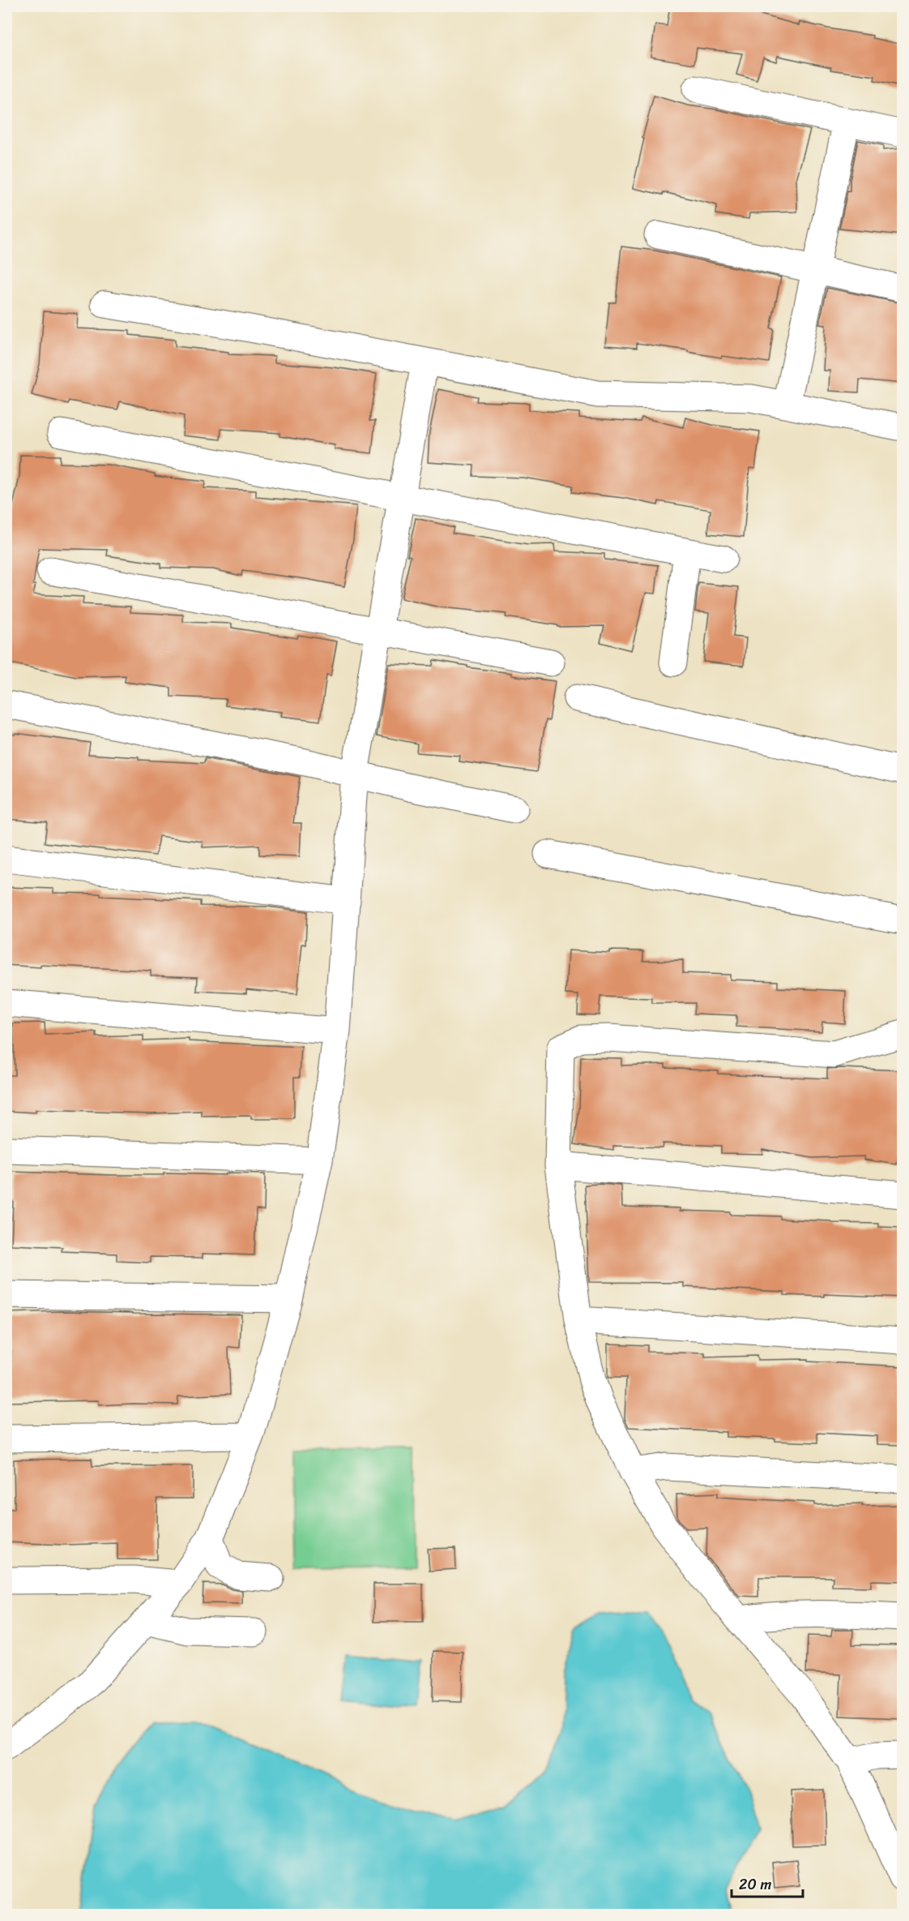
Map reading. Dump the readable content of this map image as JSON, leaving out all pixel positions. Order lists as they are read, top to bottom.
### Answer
{
  "scale_bar": "20 m"
}
